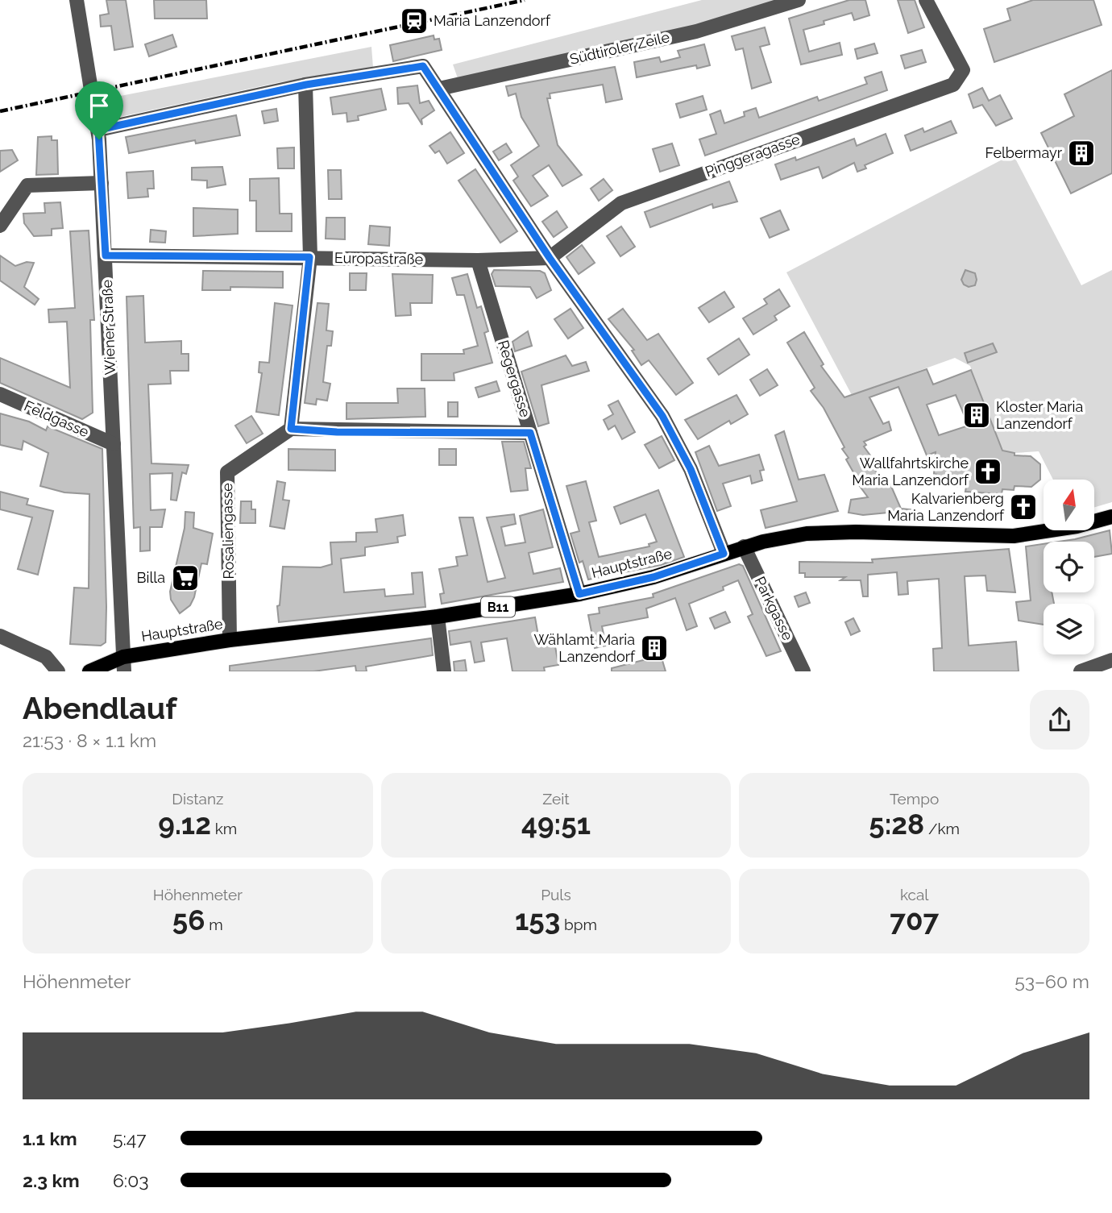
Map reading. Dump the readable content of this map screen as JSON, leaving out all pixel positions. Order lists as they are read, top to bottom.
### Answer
{
  "streets": {
    "main road": ["Hauptstraße", "B11"],
    "street": [
      "Südtiroler Zeile",
      "Pinggeragasse",
      "Europastraße",
      "Wiener Straße",
      "Regergasse",
      "Feldgasse",
      "Rosaliengasse",
      "Parkgasse"
    ]
  },
  "crossings": [
    ["Pinggeragasse", "Europastraße"],
    ["Europastraße", "Wiener Straße"],
    ["Europastraße", "Regergasse"],
    ["Wiener Straße", "Feldgasse"],
    ["Wiener Straße", "Hauptstraße"],
    ["Wiener Straße", "B11"],
    ["Regergasse", "Hauptstraße"],
    ["Rosaliengasse", "Hauptstraße"],
    ["Hauptstraße", "B11"],
    ["Hauptstraße", "Parkgasse"]
  ],
  "places": {
    "station": ["Maria Lanzendorf"],
    "building": ["Felbermayr", "Kloster Maria Lanzendorf", "Wählamt Maria Lanzendorf"],
    "church": ["Wallfahrtskirche Maria Lanzendorf", "Kalvarienberg Maria Lanzendorf"],
    "supermarket": ["Billa"]
  },
  "north": "top",
  "page": {
    "heading": ["Abendlauf", "21:53 · 8 × 1.1 km"],
    "stats": [
      ["Distanz", "9.12 km"],
      ["Zeit", "49:51"],
      ["Tempo", "5:28 /km"],
      ["Höhenmeter", "56 m"],
      ["Puls", "153 bpm"],
      ["kcal", "707"]
    ],
    "chart": ["Höhenmeter", "53–60 m"],
    "list": [
      {
        "name": "1.1 km",
        "note": "5:47"
      },
      {
        "name": "2.3 km",
        "note": "6:03"
      }
    ]
  }
}
